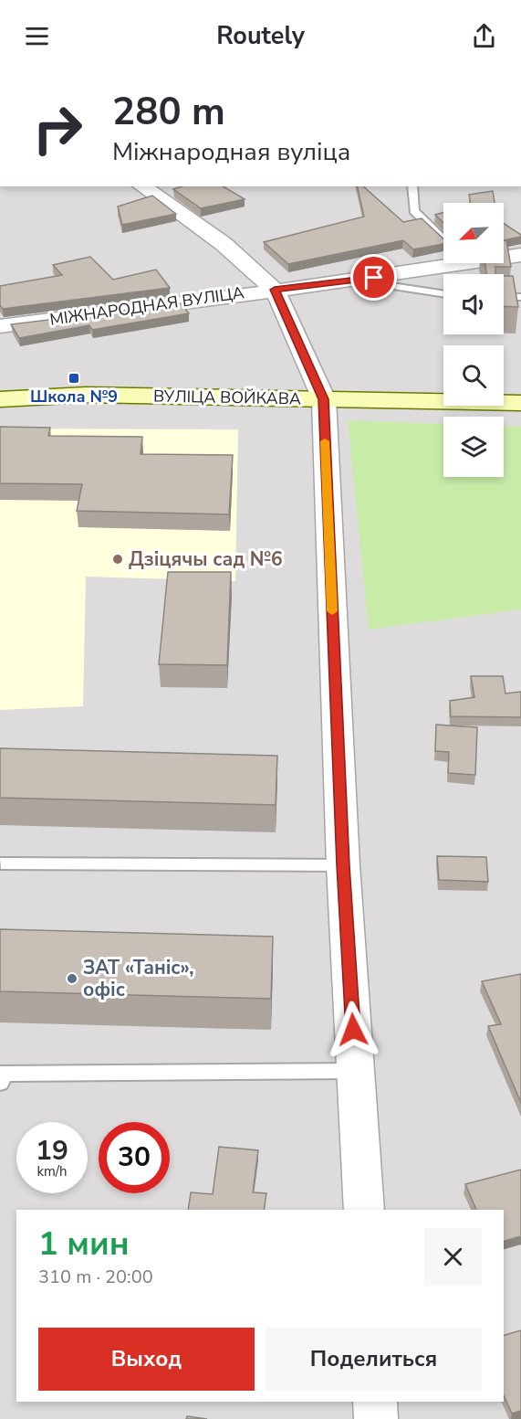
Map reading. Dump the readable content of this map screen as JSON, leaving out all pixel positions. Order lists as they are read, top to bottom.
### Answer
{
  "streets": {
    "main road": ["ВУЛІЦА ВОЙКАВА"],
    "street": ["МІЖНАРОДНАЯ ВУЛІЦА"]
  },
  "places": {
    "transit": ["Школа №9"],
    "other": ["Дзіцячы сад №6", "ЗАТ «Таніс», офіс"]
  },
  "north": "bottom left",
  "page": {
    "header": "Routely",
    "turn": ["280 m", "Міжнародная вуліца"],
    "speed": "19 km/h",
    "limit": "30",
    "heading": ["1 мин", "310 m · 20:00"],
    "buttons": ["Выход", "Поделиться"]
  }
}
